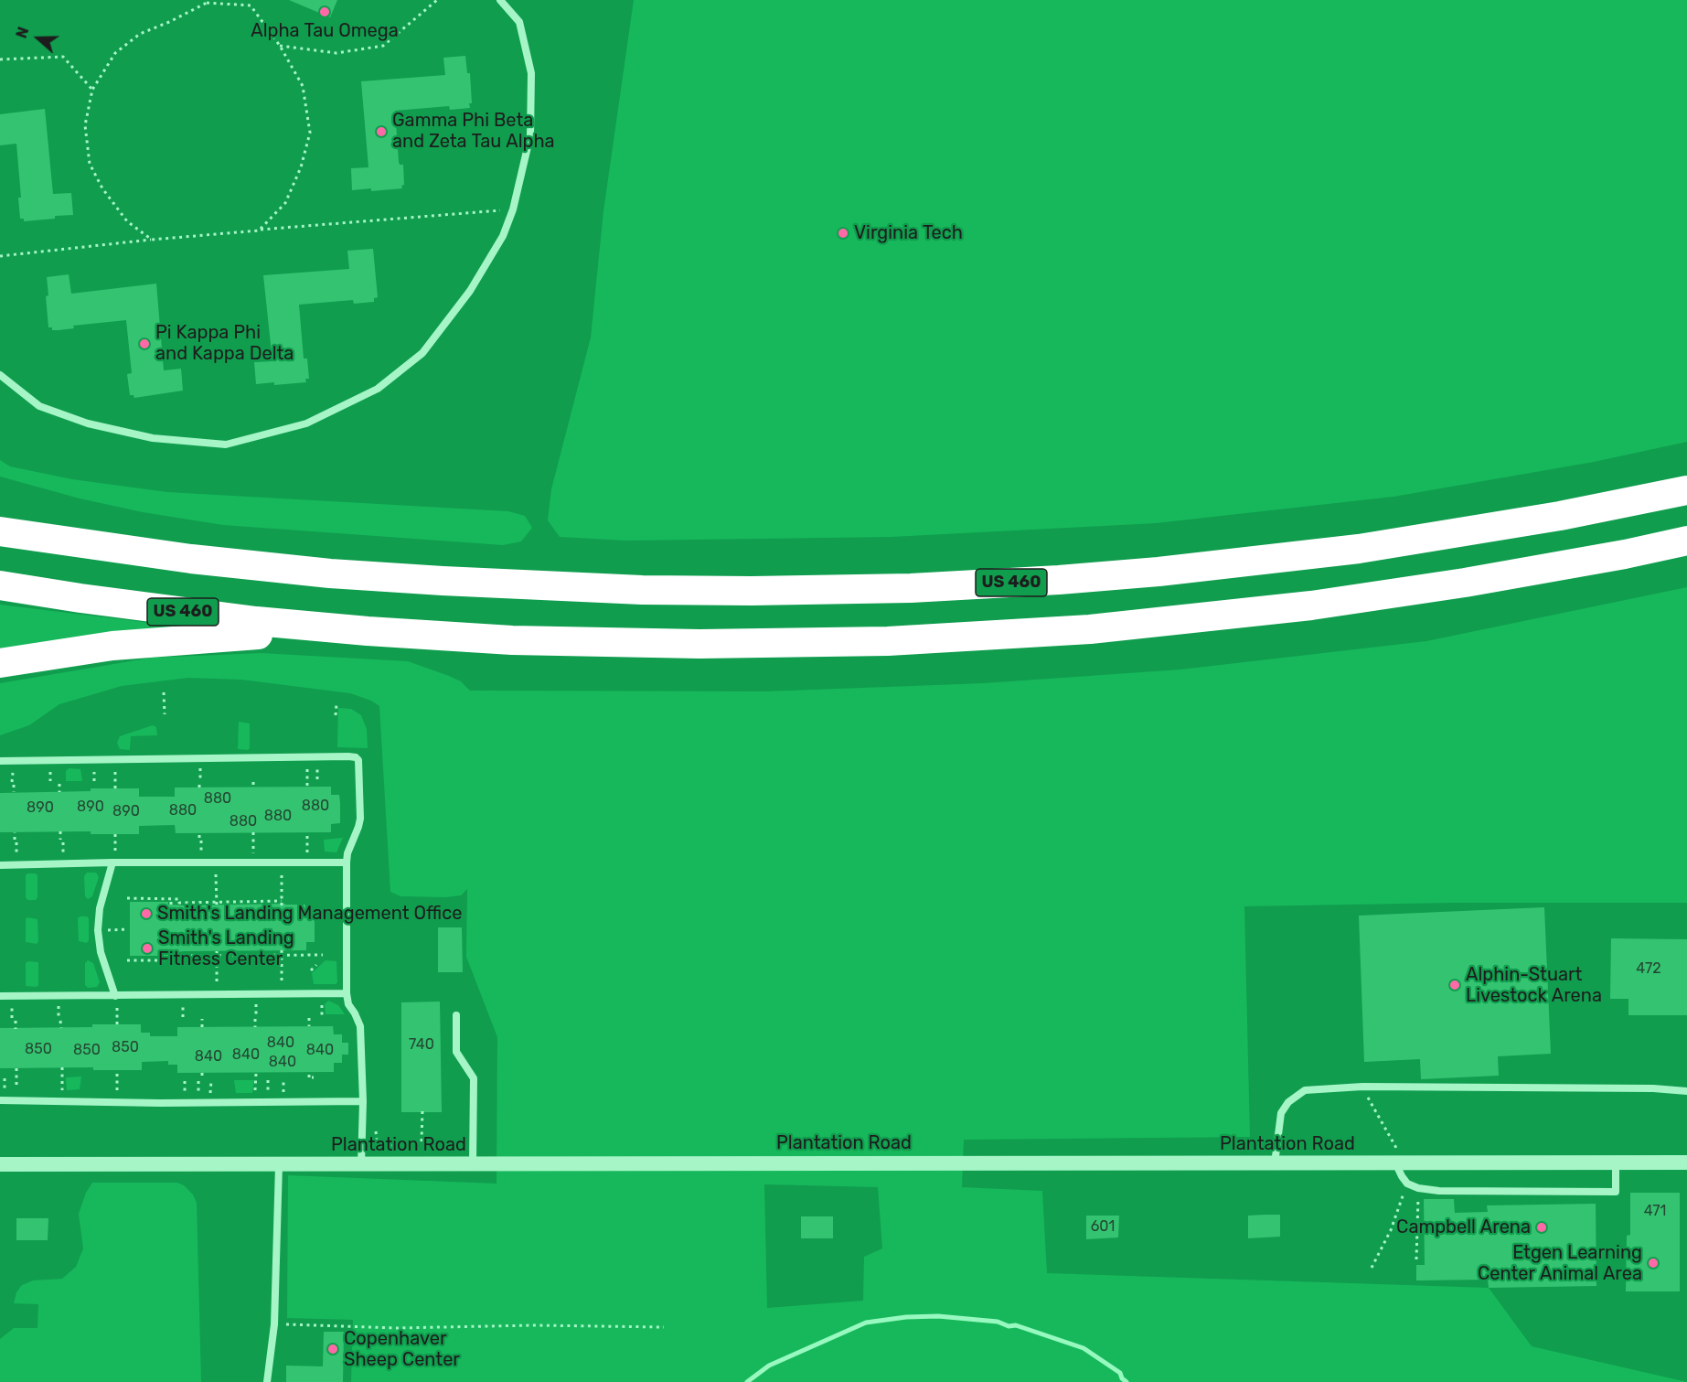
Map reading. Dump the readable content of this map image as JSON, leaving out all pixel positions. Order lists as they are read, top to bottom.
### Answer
{
  "streets": {
    "highway": ["US 460"],
    "street": ["Plantation Road"]
  },
  "places": [
    "Alpha Tau Omega",
    "Gamma Phi Beta and Zeta Tau Alpha",
    "Virginia Tech",
    "Pi Kappa Phi and Kappa Delta",
    "Smith's Landing Management Office",
    "Smith's Landing Fitness Center",
    "Alphin-Stuart Livestock Arena",
    "Campbell Arena",
    "Etgen Learning Center Animal Area",
    "Copenhaver Sheep Center"
  ],
  "house_numbers": [
    "880",
    "880",
    "890",
    "890",
    "880",
    "890",
    "880",
    "880",
    "472",
    "840",
    "740",
    "850",
    "850",
    "850",
    "840",
    "840",
    "840",
    "840",
    "471",
    "601"
  ],
  "north": "left"
}
